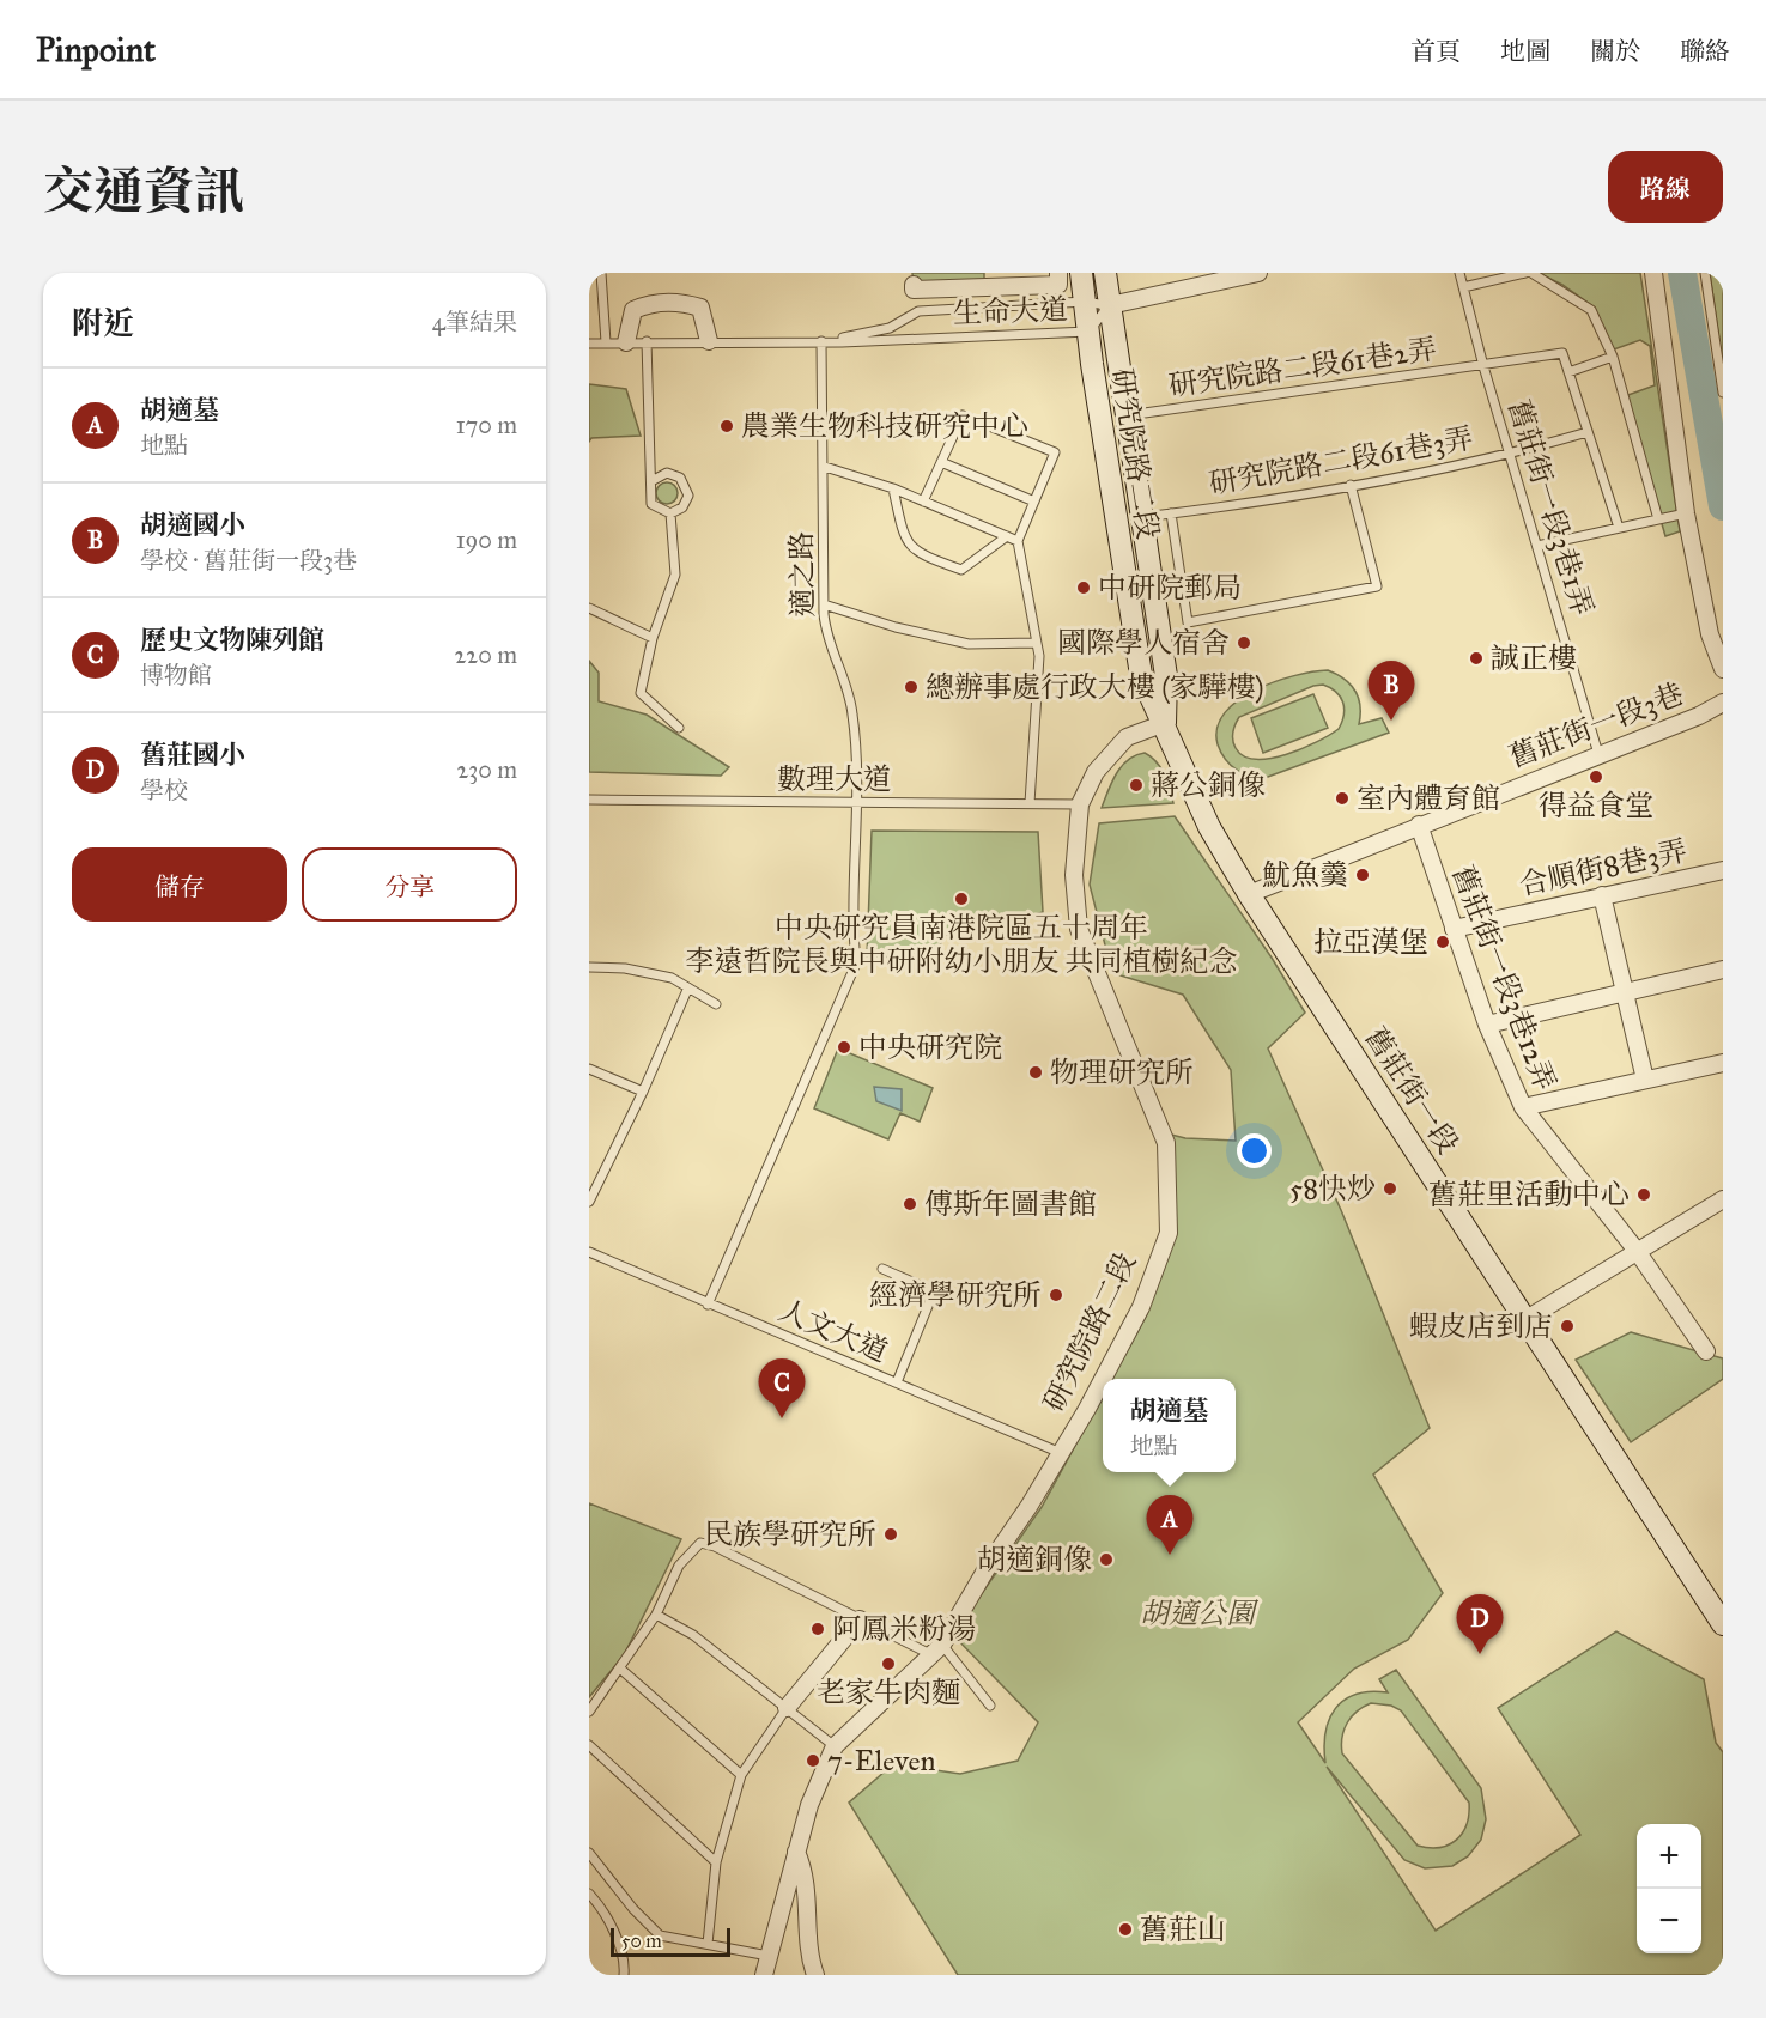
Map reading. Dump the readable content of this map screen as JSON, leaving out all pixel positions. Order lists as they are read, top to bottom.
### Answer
{
  "streets": {
    "main road": ["研究院路二段", "舊莊街一段"],
    "street": ["舊莊街一段3巷", "合順街8巷3弄", "舊莊街一段3巷12弄"],
    "lane": [
      "生命大道",
      "研究院路二段61巷2弄",
      "研究院路二段61巷3弄",
      "舊莊街一段3巷1弄",
      "適之路",
      "數理大道",
      "人文大道"
    ]
  },
  "crossings": [
    ["生命大道", "研究院路二段"],
    ["生命大道", "適之路"],
    ["研究院路二段61巷2弄", "研究院路二段"],
    ["研究院路二段61巷2弄", "舊莊街一段3巷1弄"],
    ["研究院路二段", "研究院路二段61巷3弄"],
    ["研究院路二段", "數理大道"],
    ["研究院路二段", "舊莊街一段"],
    ["研究院路二段", "人文大道"],
    ["研究院路二段61巷3弄", "舊莊街一段3巷1弄"],
    ["舊莊街一段3巷1弄", "舊莊街一段3巷"],
    ["適之路", "數理大道"],
    ["適之路", "人文大道"],
    ["舊莊街一段3巷", "舊莊街一段3巷12弄"],
    ["舊莊街一段3巷", "舊莊街一段"],
    ["合順街8巷3弄", "舊莊街一段3巷12弄"]
  ],
  "parks": ["胡適公園"],
  "places": [
    "農業生物科技研究中心",
    "中研院郵局",
    "國際學人宿舍",
    "誠正樓",
    "總辦事處行政大樓 (家驊樓)",
    "得益食堂",
    "蔣公銅像",
    "室內體育館",
    "魷魚羹",
    "中央研究員南港院區五十周年 李遠哲院長與中研附幼小朋友 共同植樹紀念",
    "拉亞漢堡",
    "中央研究院",
    "物理研究所",
    "58快炒",
    "舊莊里活動中心",
    "傅斯年圖書館",
    "經濟學研究所",
    "蝦皮店到店",
    "民族學研究所",
    "胡適銅像",
    "阿鳳米粉湯",
    "老家牛肉麵",
    "7-Eleven",
    "舊莊山"
  ],
  "scale_bar": "50 m",
  "page": {
    "header": "Pinpoint",
    "nav": [
      "首頁",
      "地圖",
      "關於",
      "聯絡"
    ],
    "title": "交通資訊",
    "buttons": [
      "路線",
      ["儲存", "分享"]
    ],
    "heading": ["附近", "4筆結果"],
    "list": [
      {
        "mark": "A",
        "name": "胡適墓",
        "note": "地點",
        "value": "170 m"
      },
      {
        "mark": "B",
        "name": "胡適國小",
        "note": "學校 · 舊莊街一段3巷",
        "value": "190 m"
      },
      {
        "mark": "C",
        "name": "歷史文物陳列館",
        "note": "博物館",
        "value": "220 m"
      },
      {
        "mark": "D",
        "name": "舊莊國小",
        "note": "學校",
        "value": "230 m"
      }
    ],
    "pins": [
      "B",
      "C",
      "A",
      "D"
    ],
    "popup": ["胡適墓", "地點"],
    "map_buttons": ["+", "−"],
    "scale": "50 m"
  }
}
